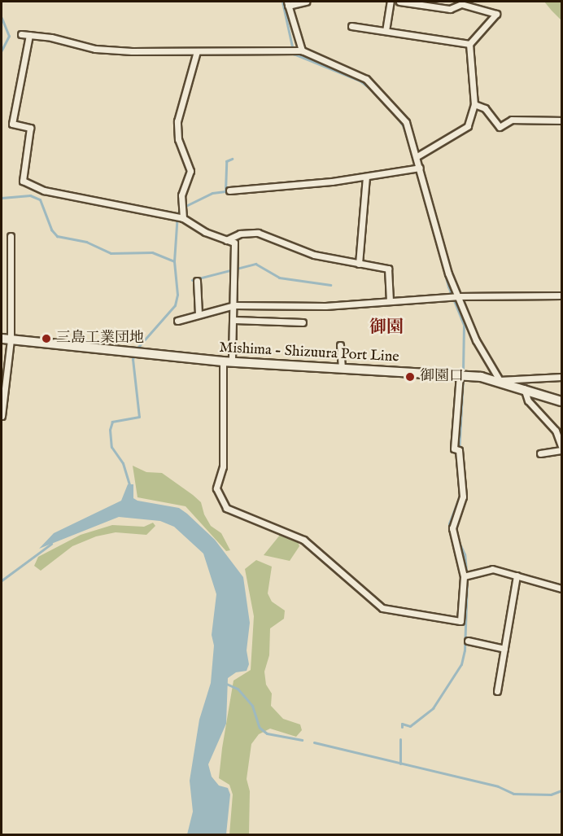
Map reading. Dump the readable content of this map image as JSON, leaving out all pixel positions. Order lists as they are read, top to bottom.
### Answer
{
  "streets": {
    "main road": ["Mishima - Shizuura Port Line"]
  },
  "districts": ["御園"],
  "places": ["三島工業団地", "御園口"]
}
